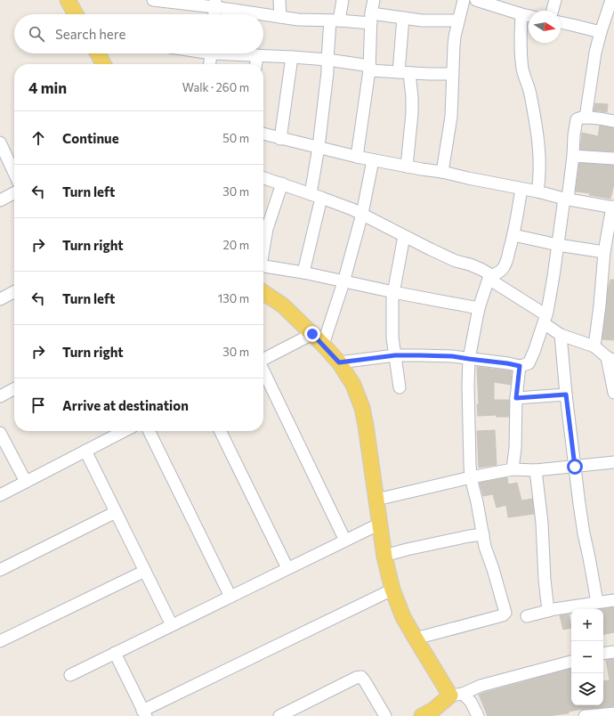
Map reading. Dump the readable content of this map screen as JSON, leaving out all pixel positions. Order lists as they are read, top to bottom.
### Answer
{
  "north": "right",
  "page": {
    "search": "Search here",
    "heading": ["4 min", "Walk · 260 m"],
    "list": [
      ["Continue", "50 m"],
      ["Turn left", "30 m"],
      ["Turn right", "20 m"],
      ["Turn left", "130 m"],
      ["Turn right", "30 m"],
      "Arrive at destination"
    ],
    "map_buttons": ["+", "−"]
  }
}
